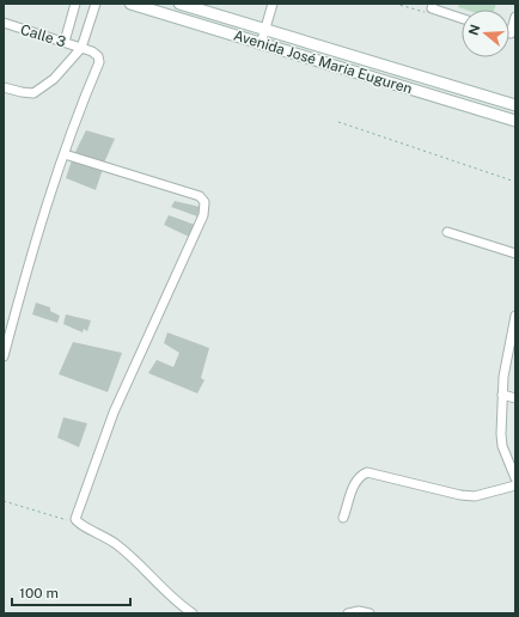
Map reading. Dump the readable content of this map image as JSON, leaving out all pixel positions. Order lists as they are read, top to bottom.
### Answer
{
  "streets": {
    "street": ["Calle 3", "Avenida José María Euguren"]
  },
  "scale_bar": "100 m",
  "north": "left"
}
